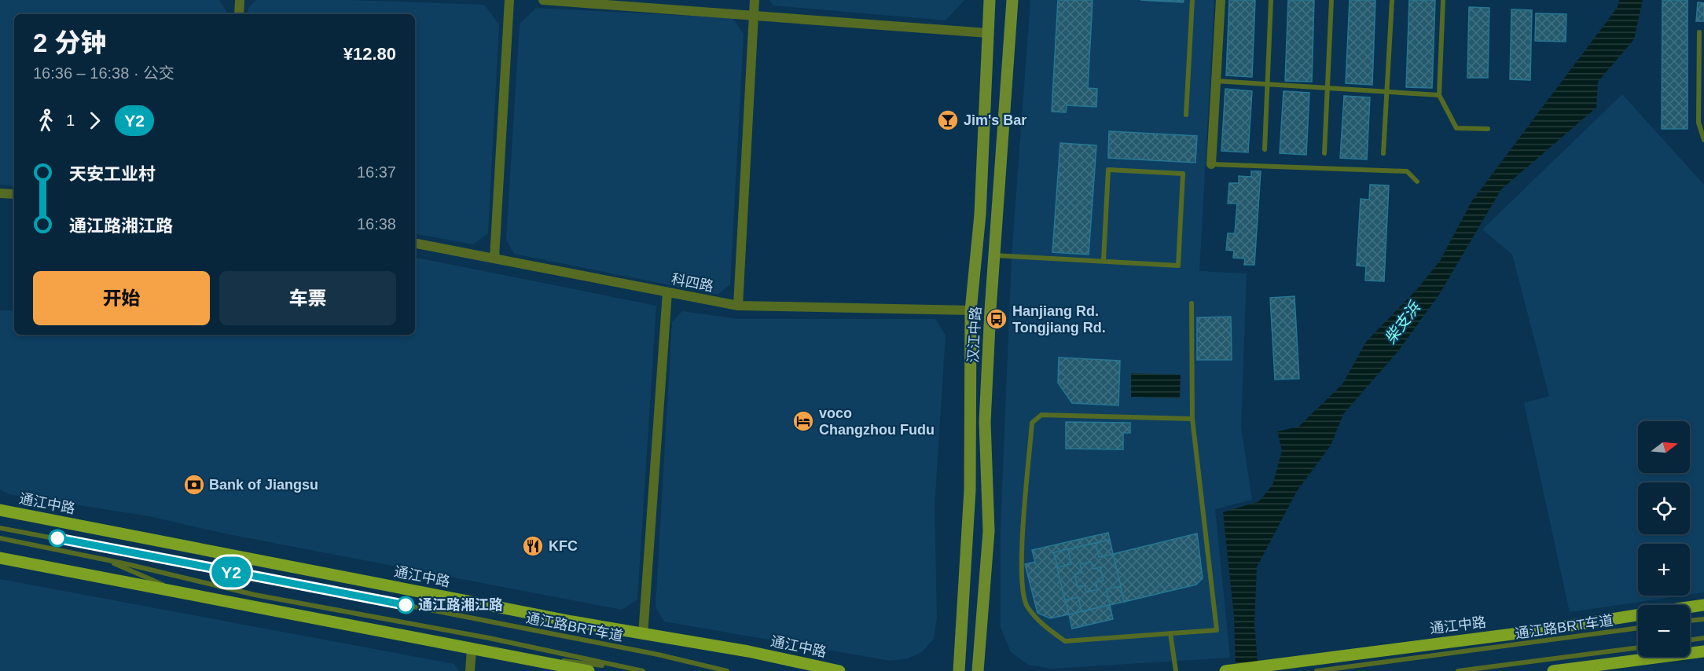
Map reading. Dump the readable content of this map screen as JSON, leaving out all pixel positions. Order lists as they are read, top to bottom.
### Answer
{
  "streets": {
    "main road": ["汉江中路", "通江中路"],
    "street": ["科四路"],
    "lane": ["通江路BRT车道"]
  },
  "crossings": [
    ["科四路", "汉江中路"]
  ],
  "water": ["柴支浜"],
  "places": {
    "bar": ["Jim's Bar"],
    "bus stop": ["Hanjiang Rd. Tongjiang Rd."],
    "hotel": ["voco Changzhou Fudu"],
    "bank": ["Bank of Jiangsu"],
    "restaurant": ["KFC"],
    "other": ["通江路湘江路"]
  },
  "lines": ["bus line Y2"],
  "north": "right",
  "page": {
    "on_map": "Y2",
    "heading": ["2 分钟", "16:36 – 16:38 · 公交", "¥12.80"],
    "legs": ["1", "Y2"],
    "list": [
      {
        "name": "天安工业村",
        "value": "16:37"
      },
      {
        "name": "通江路湘江路",
        "value": "16:38"
      }
    ],
    "buttons": ["开始", "车票"],
    "map_buttons": ["+", "−"]
  }
}
